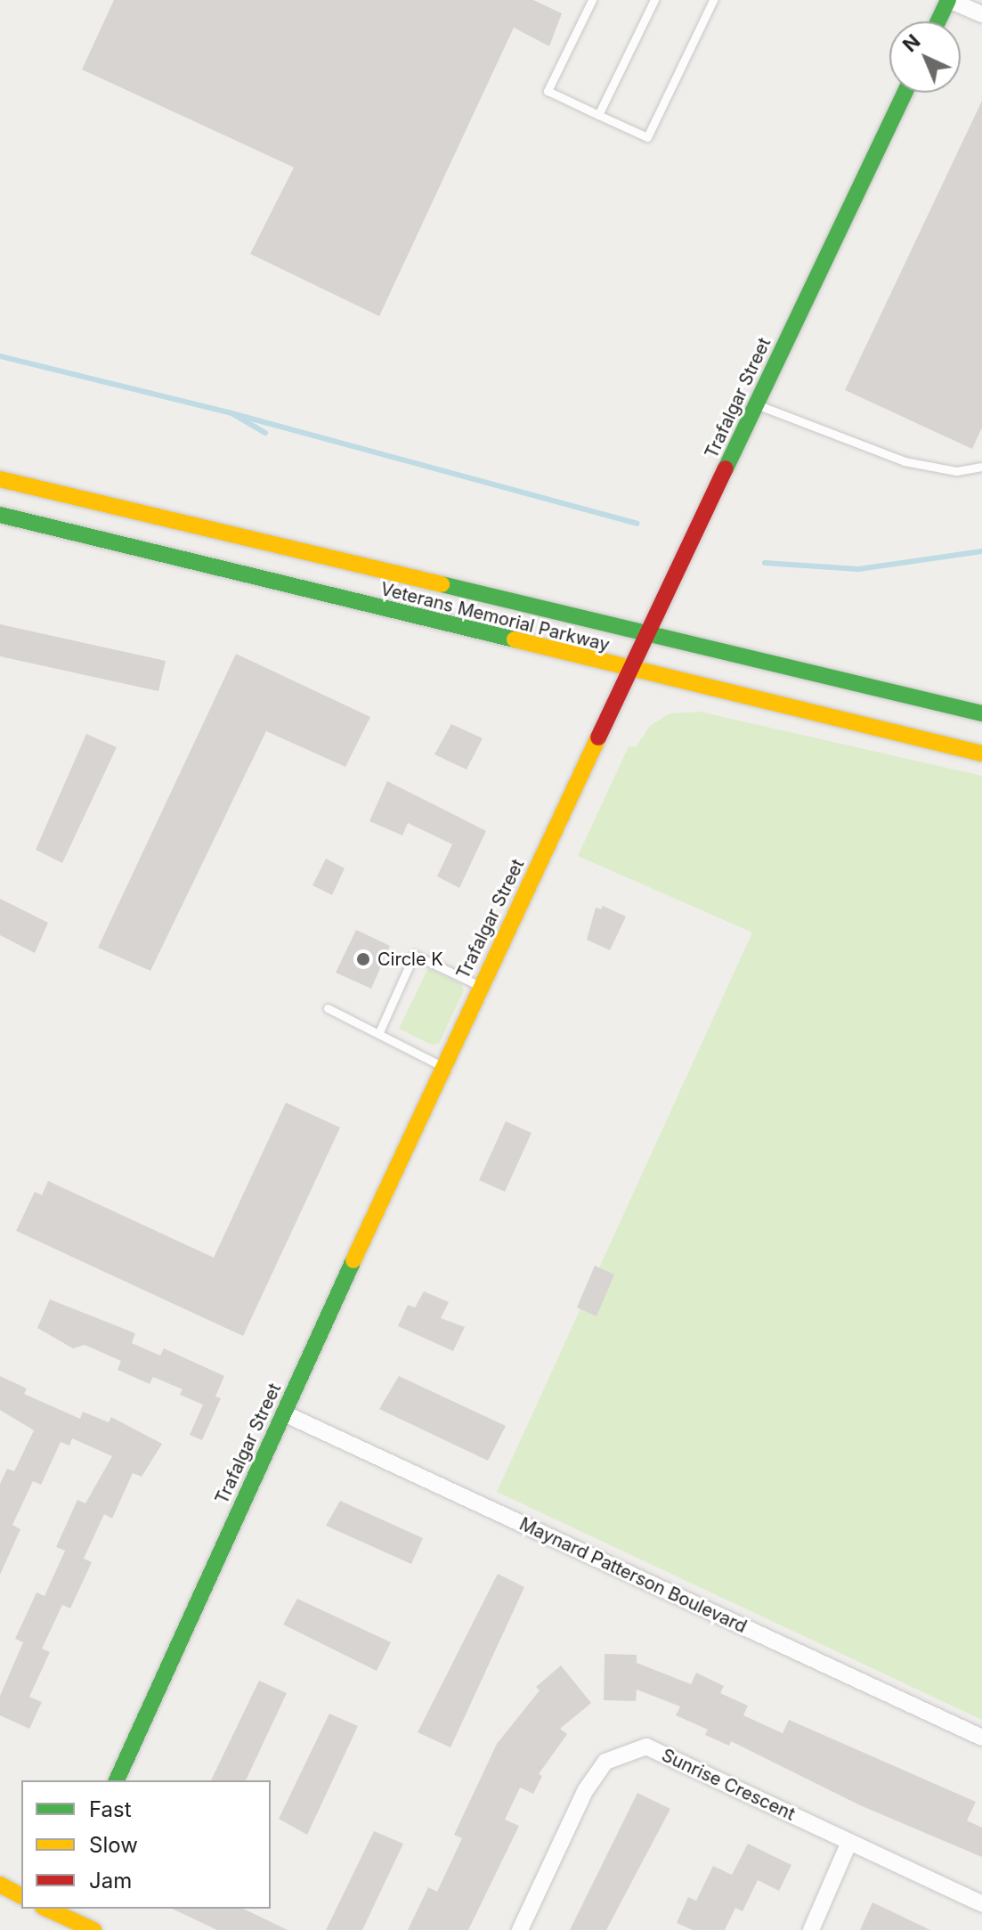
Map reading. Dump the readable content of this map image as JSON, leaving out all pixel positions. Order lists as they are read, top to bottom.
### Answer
{
  "streets": {
    "main road": ["Trafalgar Street", "Veterans Memorial Parkway"],
    "street": ["Maynard Patterson Boulevard", "Sunrise Crescent"]
  },
  "crossings": [
    ["Trafalgar Street", "Veterans Memorial Parkway"],
    ["Trafalgar Street", "Maynard Patterson Boulevard"]
  ],
  "places": ["Circle K"],
  "legend": ["Fast", "Slow", "Jam"],
  "north": "top left"
}
